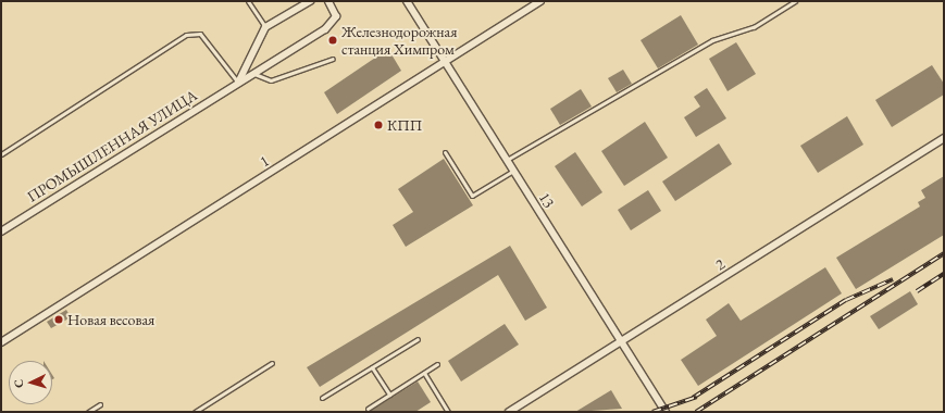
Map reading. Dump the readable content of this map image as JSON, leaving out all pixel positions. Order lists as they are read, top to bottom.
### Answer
{
  "streets": {
    "street": [
      "ПРОМЫШЛЕННАЯ УЛИЦА",
      "1",
      "13",
      "2"
    ]
  },
  "crossings": [
    ["1", "13"],
    ["13", "2"]
  ],
  "places": ["Железнодорожная станция Химпром", "КПП", "Новая весовая"],
  "north": "left"
}
